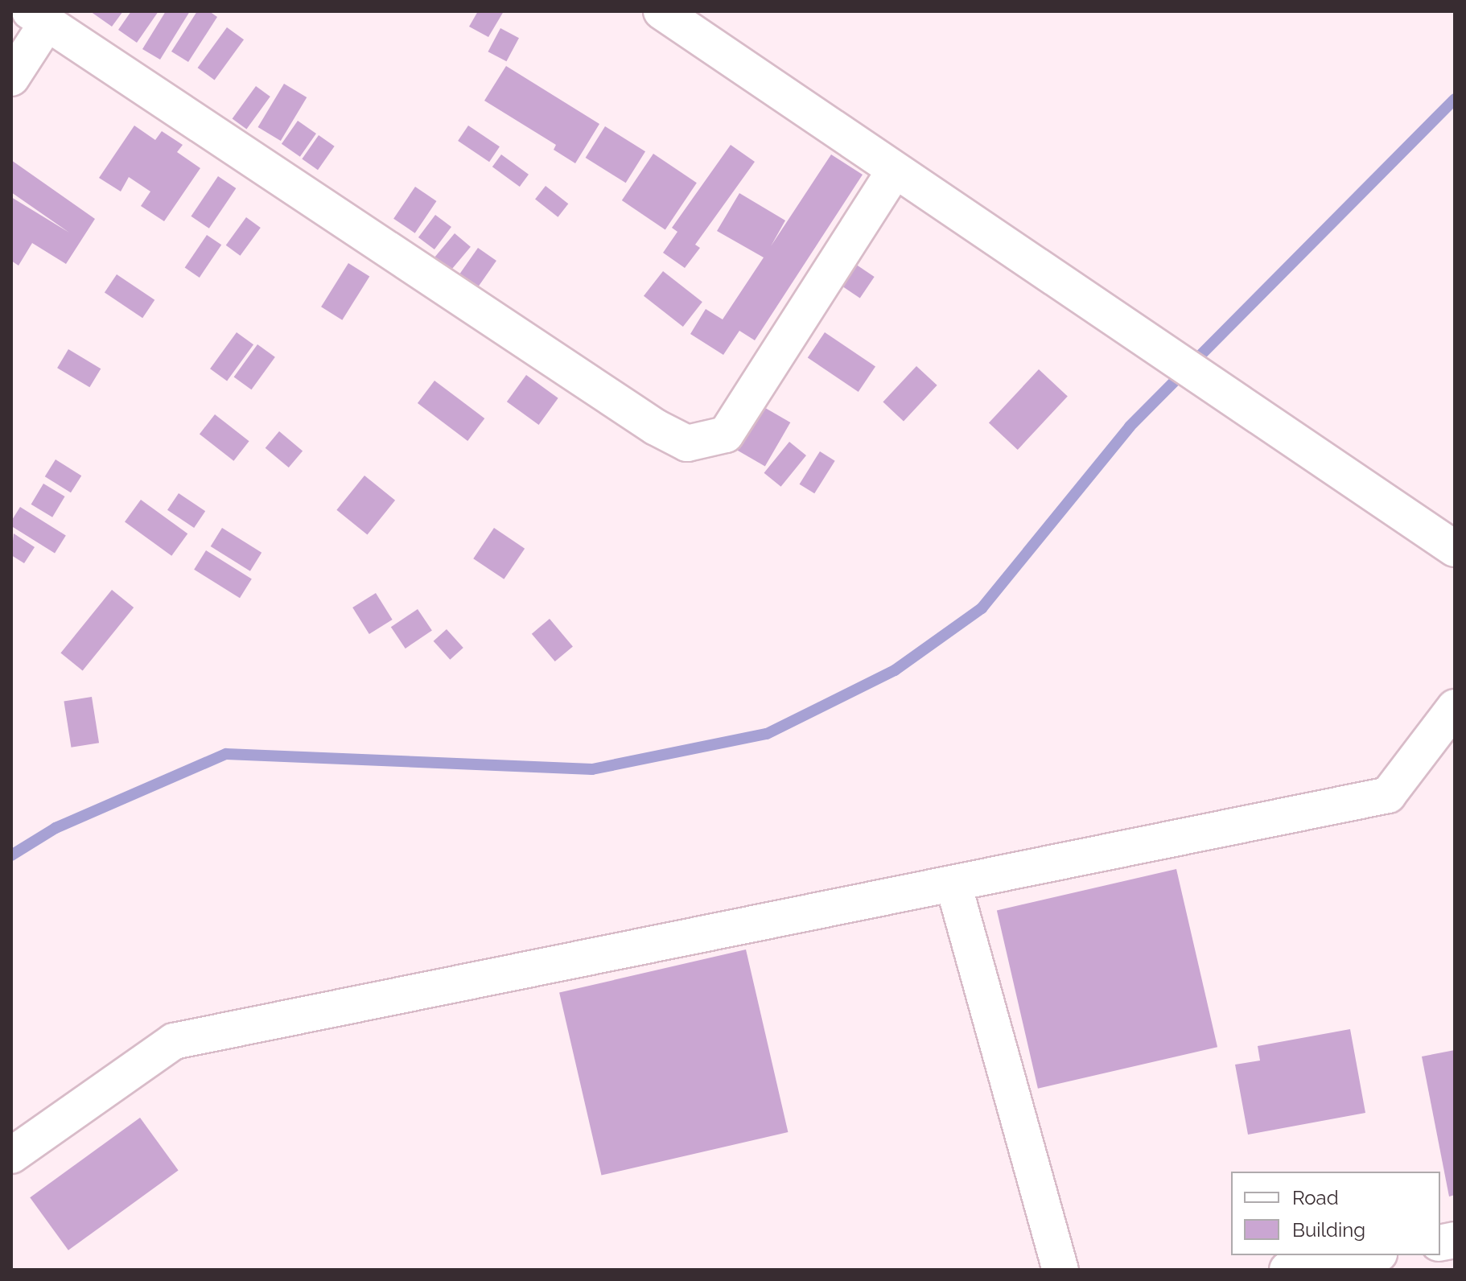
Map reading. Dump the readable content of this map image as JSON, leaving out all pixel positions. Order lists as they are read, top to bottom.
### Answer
{
  "legend": ["Road", "Building"]
}
